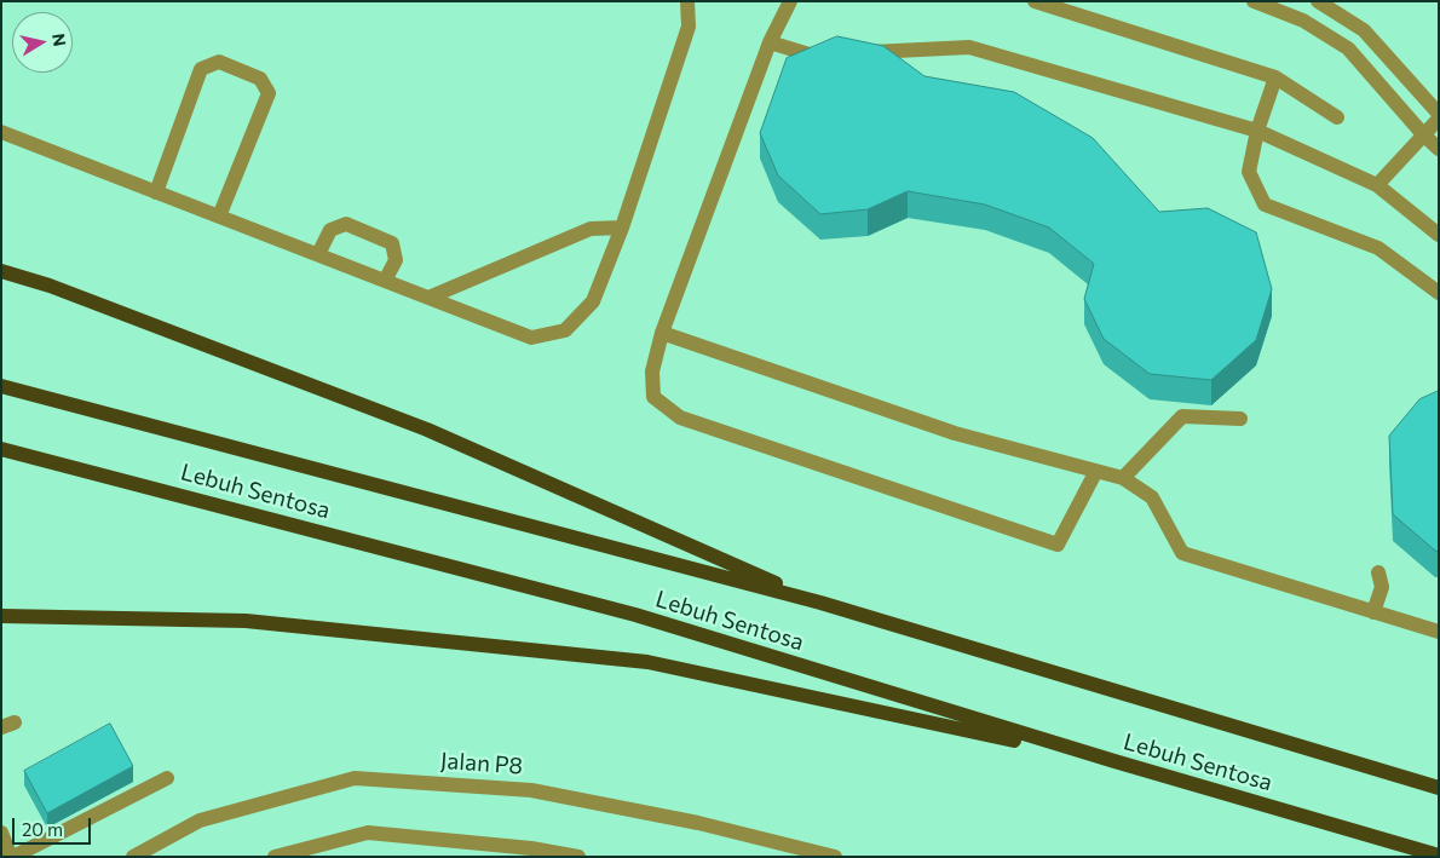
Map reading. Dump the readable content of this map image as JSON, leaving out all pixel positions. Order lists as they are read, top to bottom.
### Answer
{
  "streets": {
    "main road": ["Lebuh Sentosa"],
    "street": ["Jalan P8"]
  },
  "scale_bar": "20 m",
  "north": "right"
}
